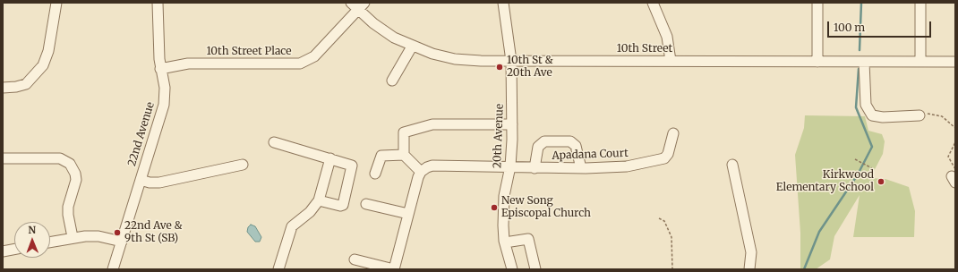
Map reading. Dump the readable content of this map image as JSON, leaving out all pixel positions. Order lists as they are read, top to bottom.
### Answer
{
  "streets": {
    "street": [
      "10th Street",
      "10th Street Place",
      "22nd Avenue",
      "20th Avenue",
      "Apadana Court"
    ]
  },
  "crossings": [
    ["10th Street", "10th Street Place"],
    ["10th Street", "20th Avenue"],
    ["10th Street Place", "22nd Avenue"],
    ["20th Avenue", "Apadana Court"]
  ],
  "places": [
    "10th St & 20th Ave",
    "Kirkwood Elementary School",
    "New Song Episcopal Church",
    "22nd Ave & 9th St (SB)"
  ],
  "scale_bar": "100 m",
  "north": "top"
}
